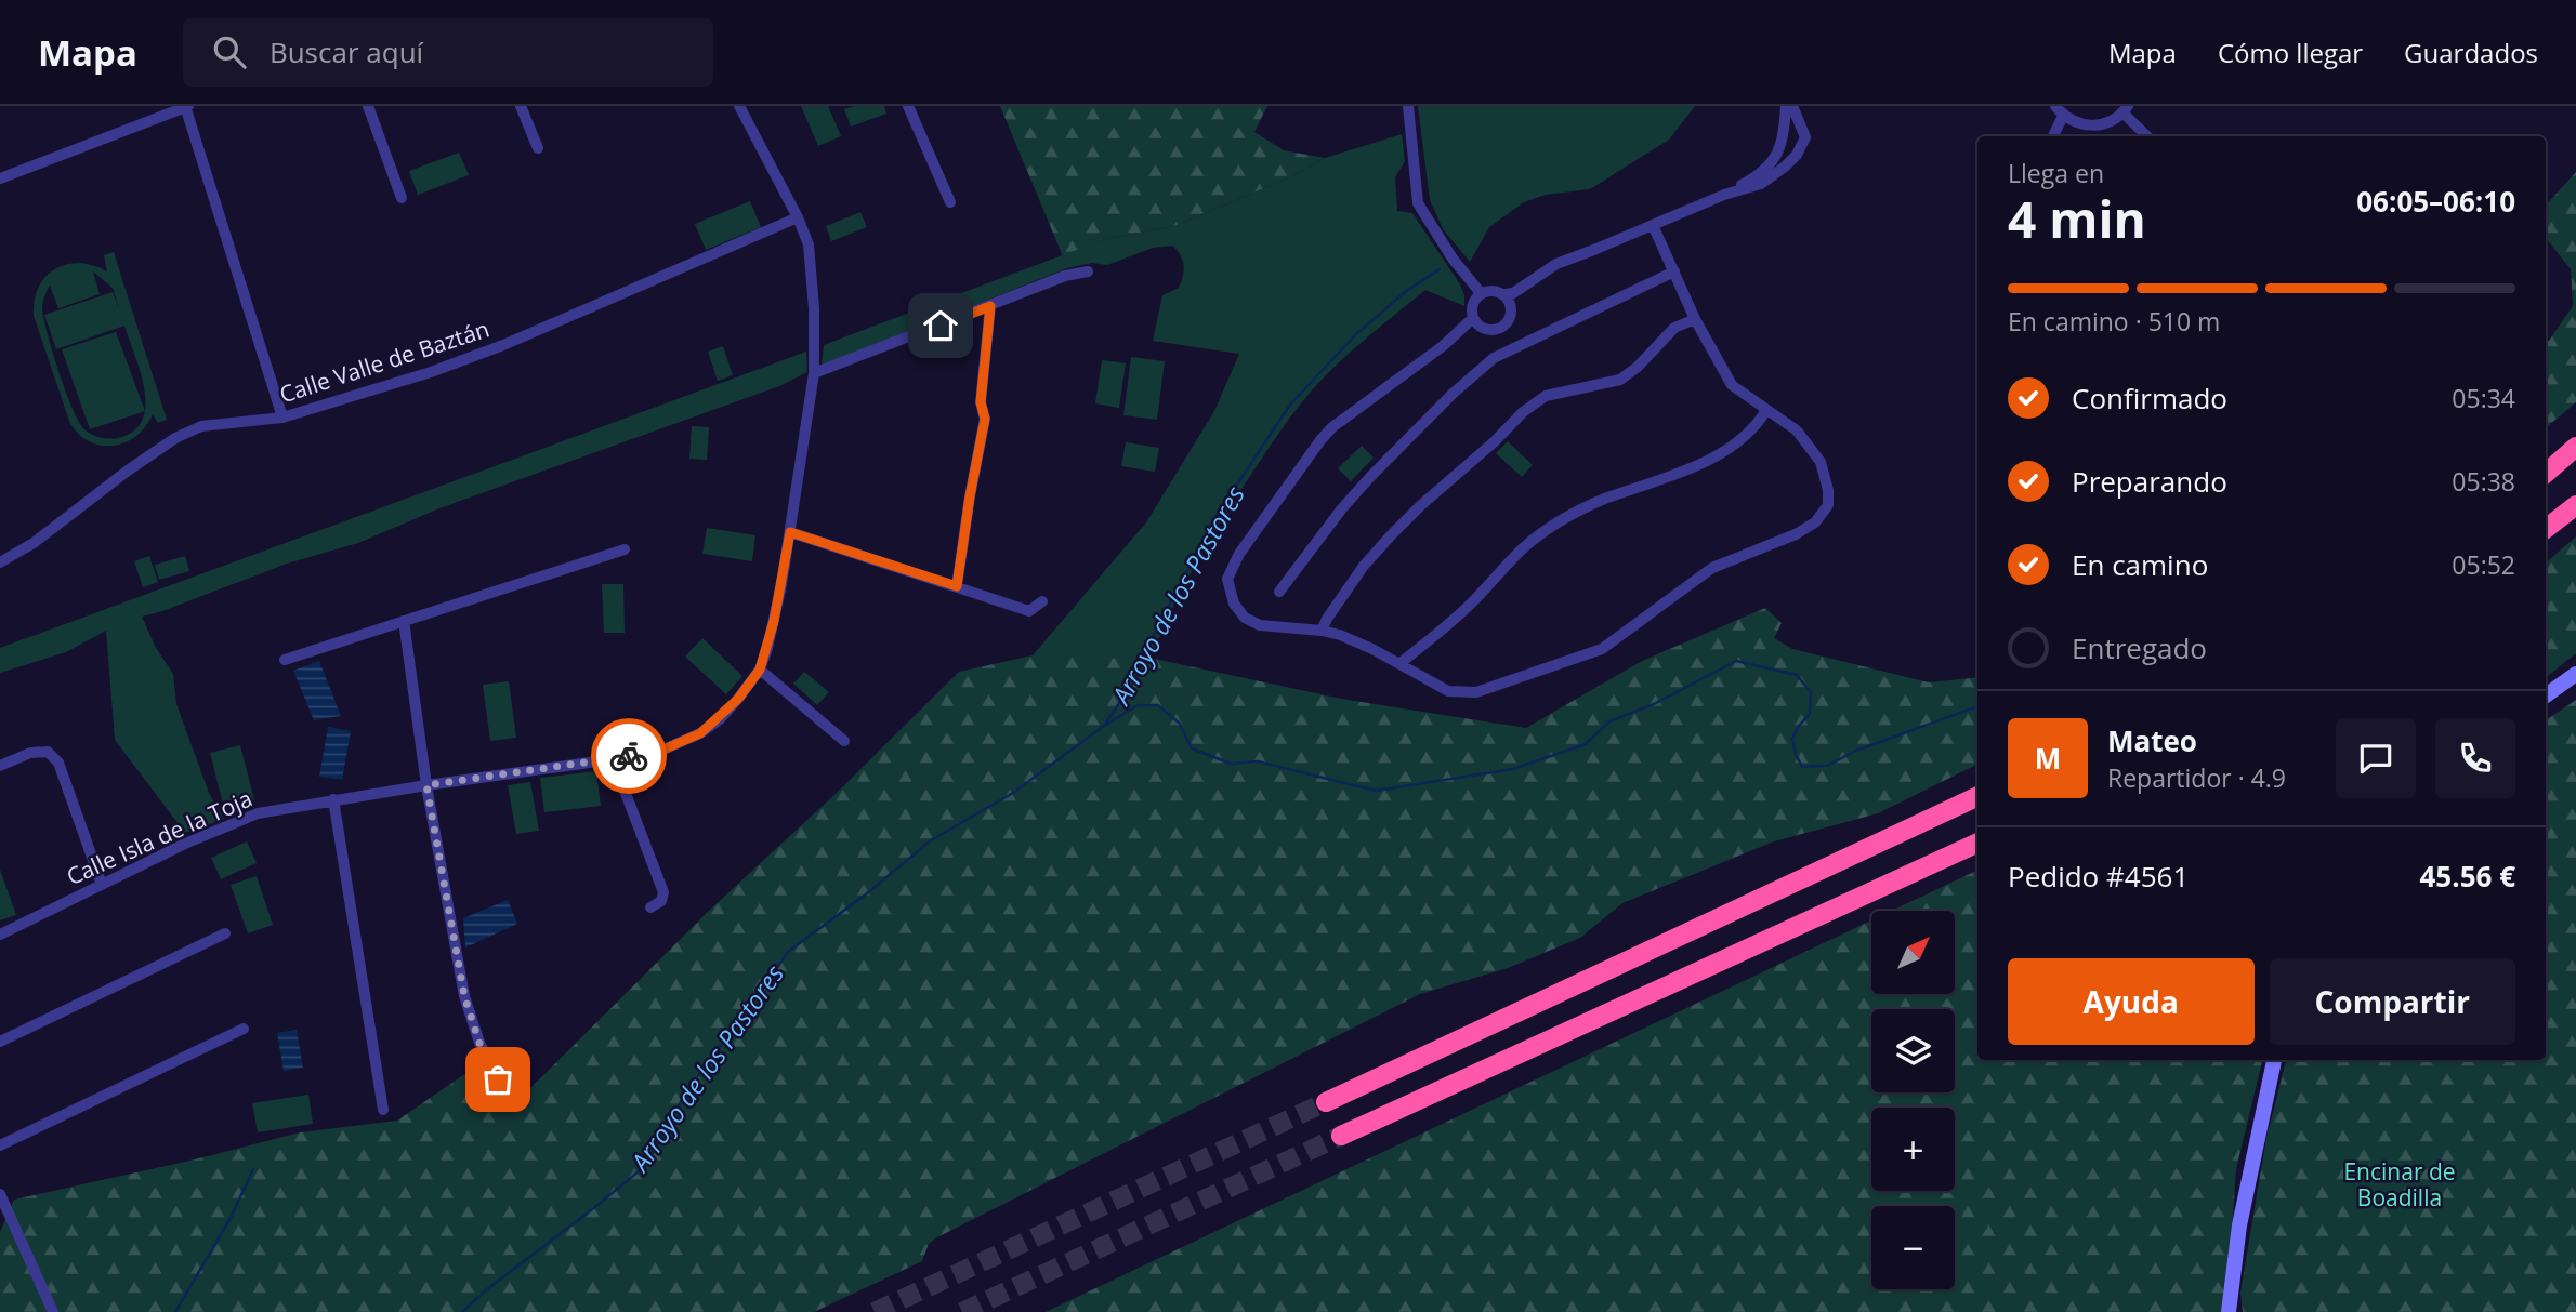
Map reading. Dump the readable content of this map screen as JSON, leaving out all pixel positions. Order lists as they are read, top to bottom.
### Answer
{
  "streets": {
    "street": ["Calle Valle de Baztán", "Calle Isla de la Toja"]
  },
  "crossings": [
    ["Calle Valle de Baztán", "Calle Isla de la Toja"]
  ],
  "water": ["Arroyo de los Pastores"],
  "parks": ["Encinar de Boadilla"],
  "north": "top right",
  "page": {
    "header": "Mapa",
    "search": "Buscar aquí",
    "nav": ["Mapa", "Cómo llegar", "Guardados"],
    "heading": ["4 min", "Llega en", "06:05–06:10"],
    "panel": [
      "Mateo",
      "Repartidor · 4.9",
      "Pedido #4561",
      "45.56 €"
    ],
    "bar": "En camino · 510 m",
    "list": [
      ["Confirmado", "05:34"],
      ["Preparando", "05:38"],
      ["En camino", "05:52"],
      "Entregado"
    ],
    "round": "M",
    "map_buttons": ["+", "−"],
    "buttons": ["Ayuda", "Compartir"]
  }
}
